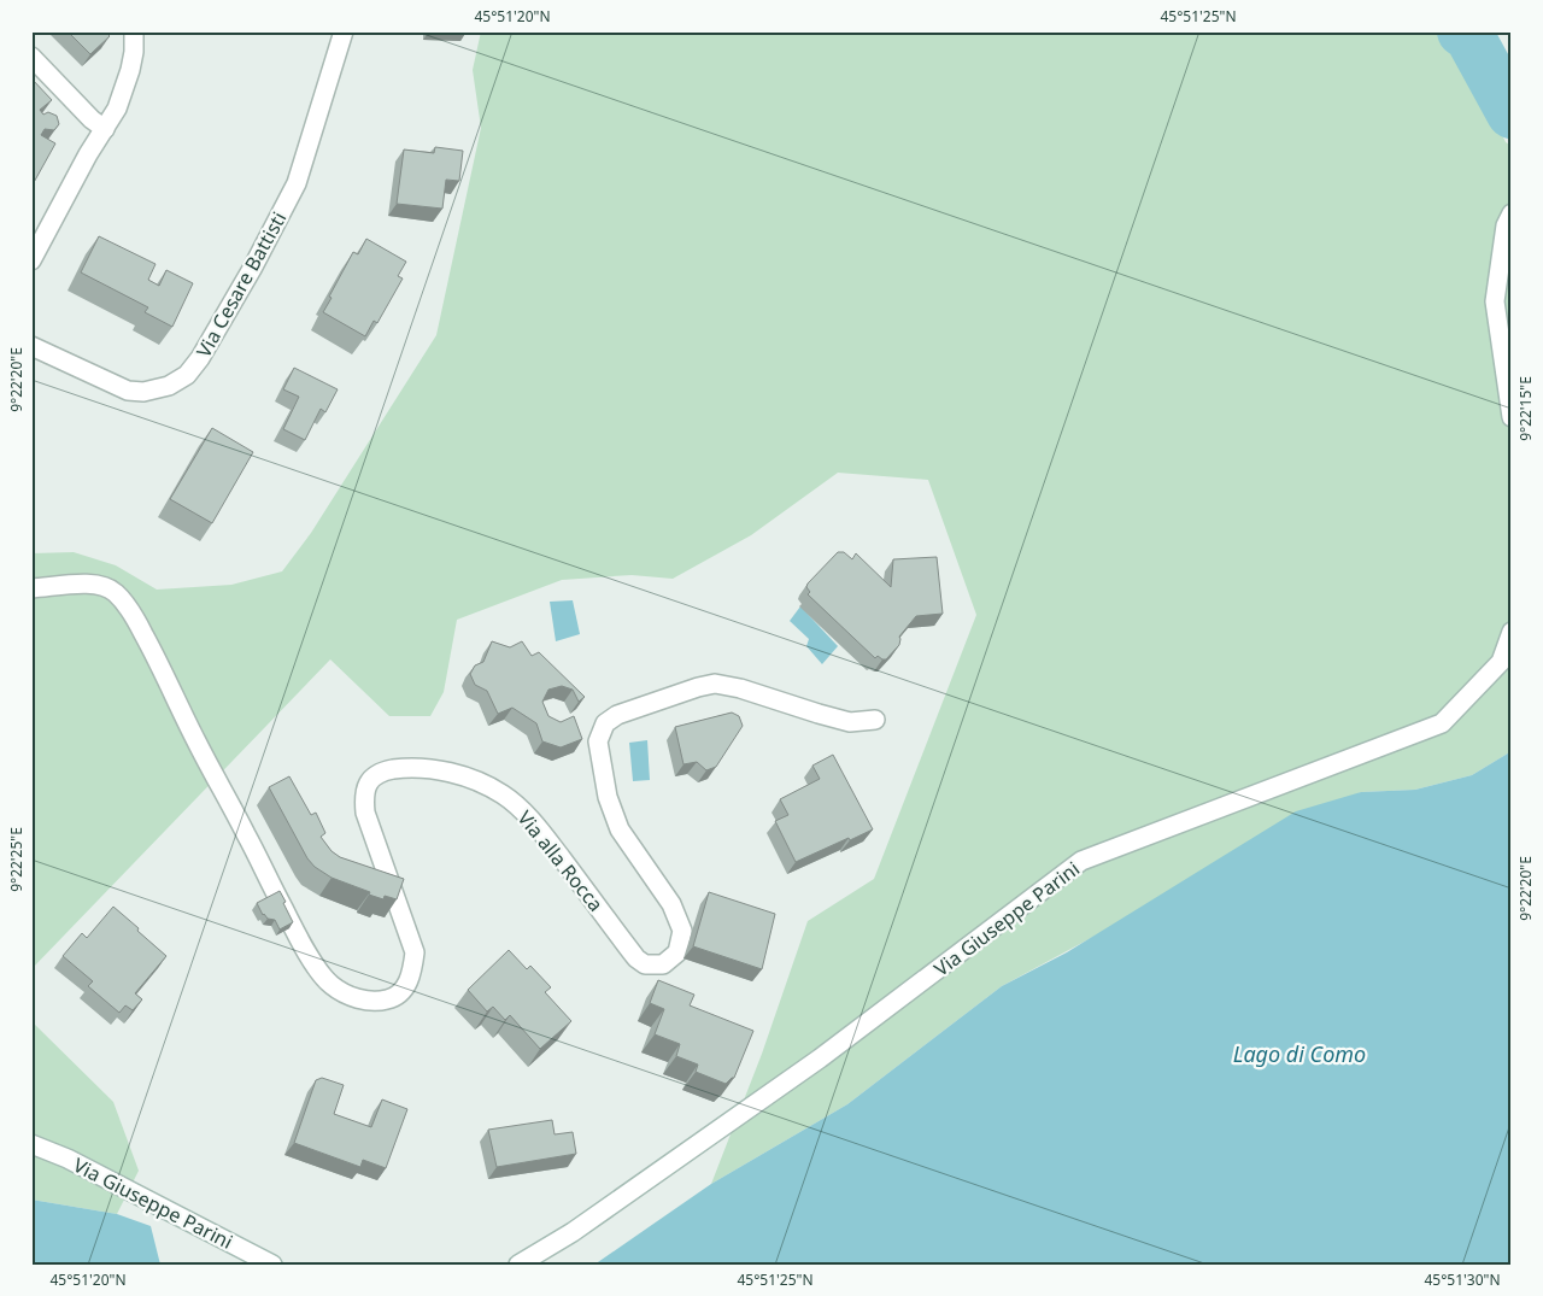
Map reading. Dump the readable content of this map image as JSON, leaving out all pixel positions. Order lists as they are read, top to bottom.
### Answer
{
  "streets": {
    "street": ["Via Cesare Battisti", "Via alla Rocca", "Via Giuseppe Parini"]
  },
  "water": ["Lago di Como"],
  "coordinates": [
    "45°51'20\"N",
    "45°51'25\"N",
    "9°22'20\"E",
    "9°22'15\"E",
    "9°22'25\"E",
    "45°51'30\"N"
  ]
}
